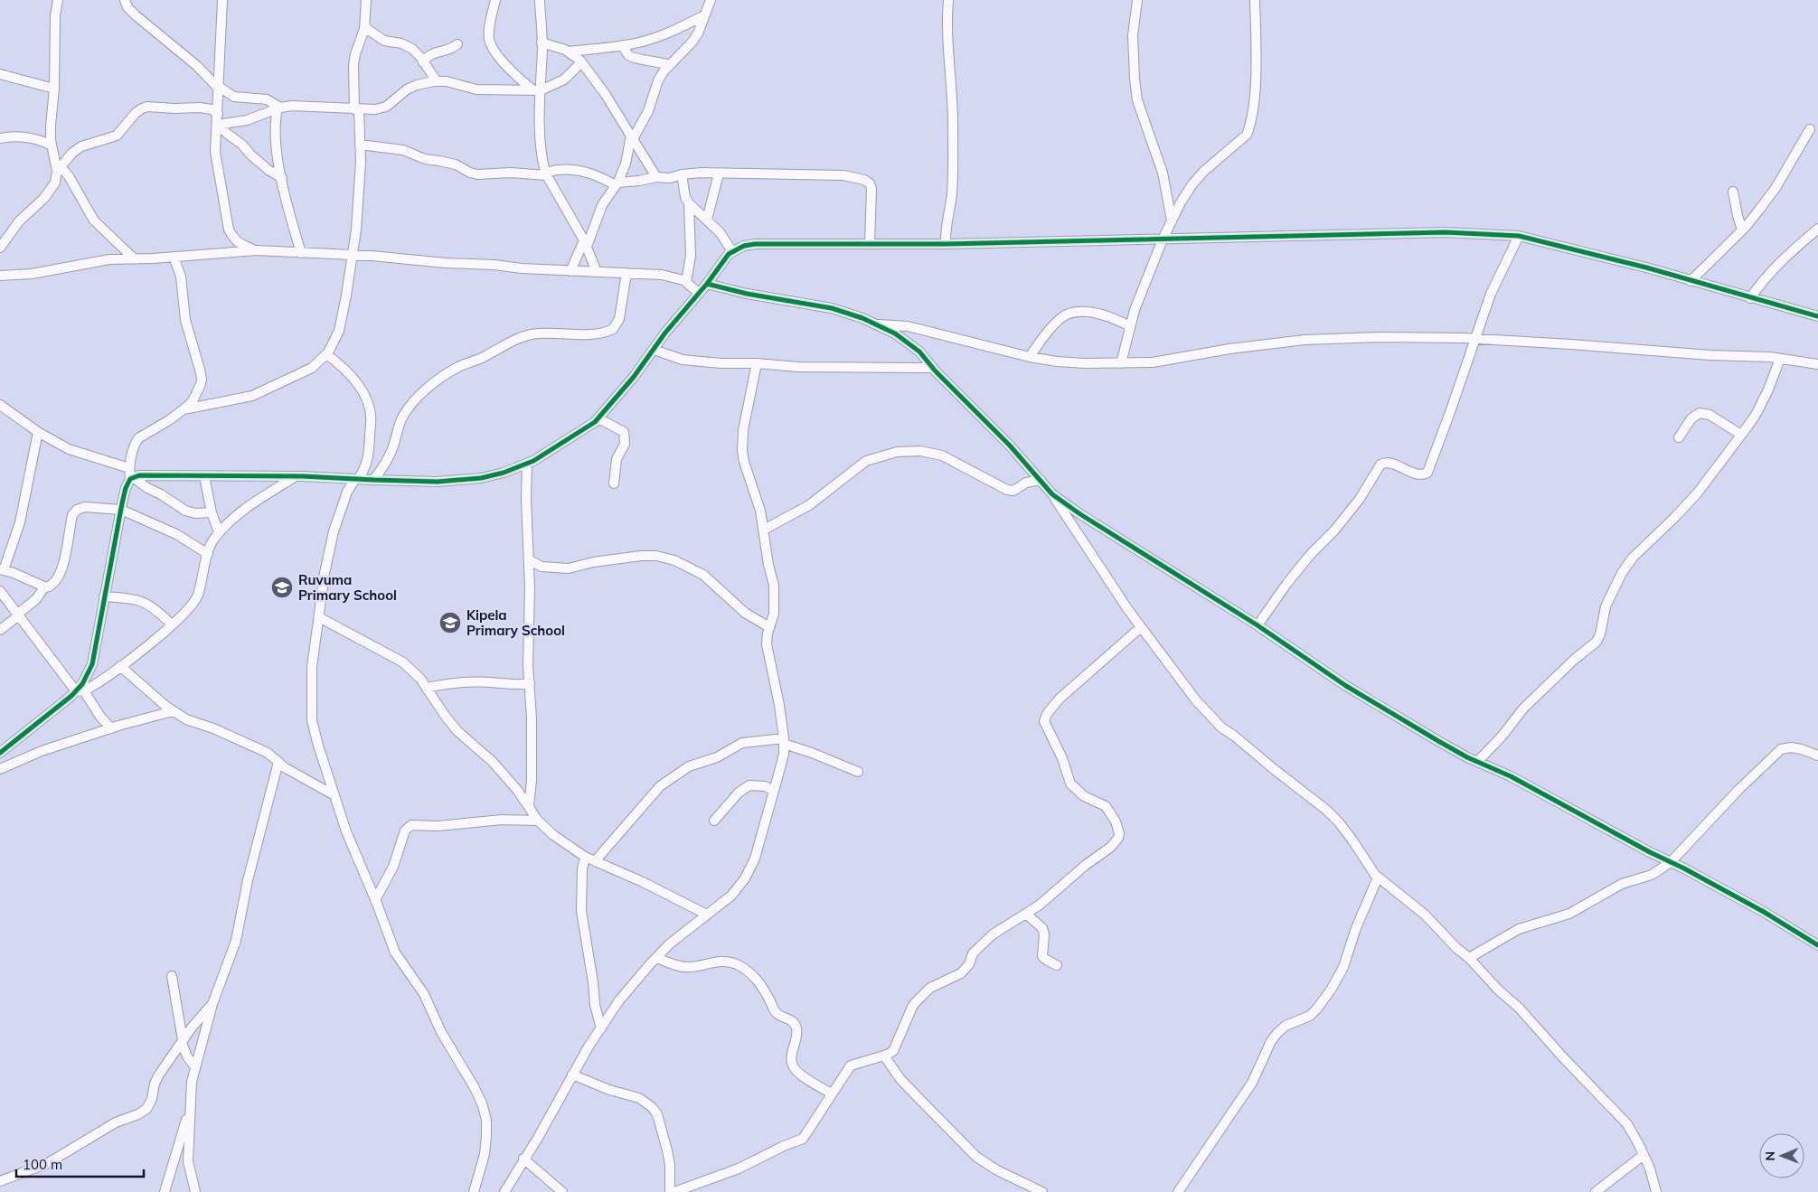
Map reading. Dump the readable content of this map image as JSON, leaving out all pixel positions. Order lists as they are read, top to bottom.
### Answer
{
  "places": {
    "school or university": ["Ruvuma Primary School", "Kipela Primary School"]
  },
  "scale_bar": "100 m",
  "north": "left"
}
